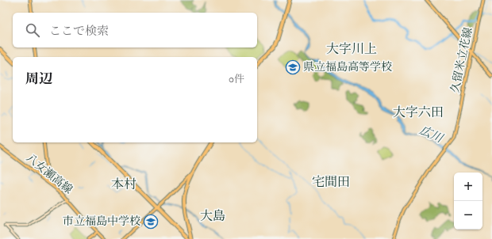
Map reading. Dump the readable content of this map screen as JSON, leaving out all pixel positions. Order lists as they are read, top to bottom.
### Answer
{
  "streets": {
    "main road": ["久留米立花線", "八女瀬高線"]
  },
  "districts": [
    "大字川上",
    "大字六田",
    "宅間田",
    "本村",
    "大島"
  ],
  "water": ["広川"],
  "places": {
    "school or university": ["県立福島高等学校", "市立福島中学校"]
  },
  "page": {
    "search": "ここで検索",
    "heading": ["周辺", "0件"],
    "map_buttons": ["+", "−"]
  }
}
